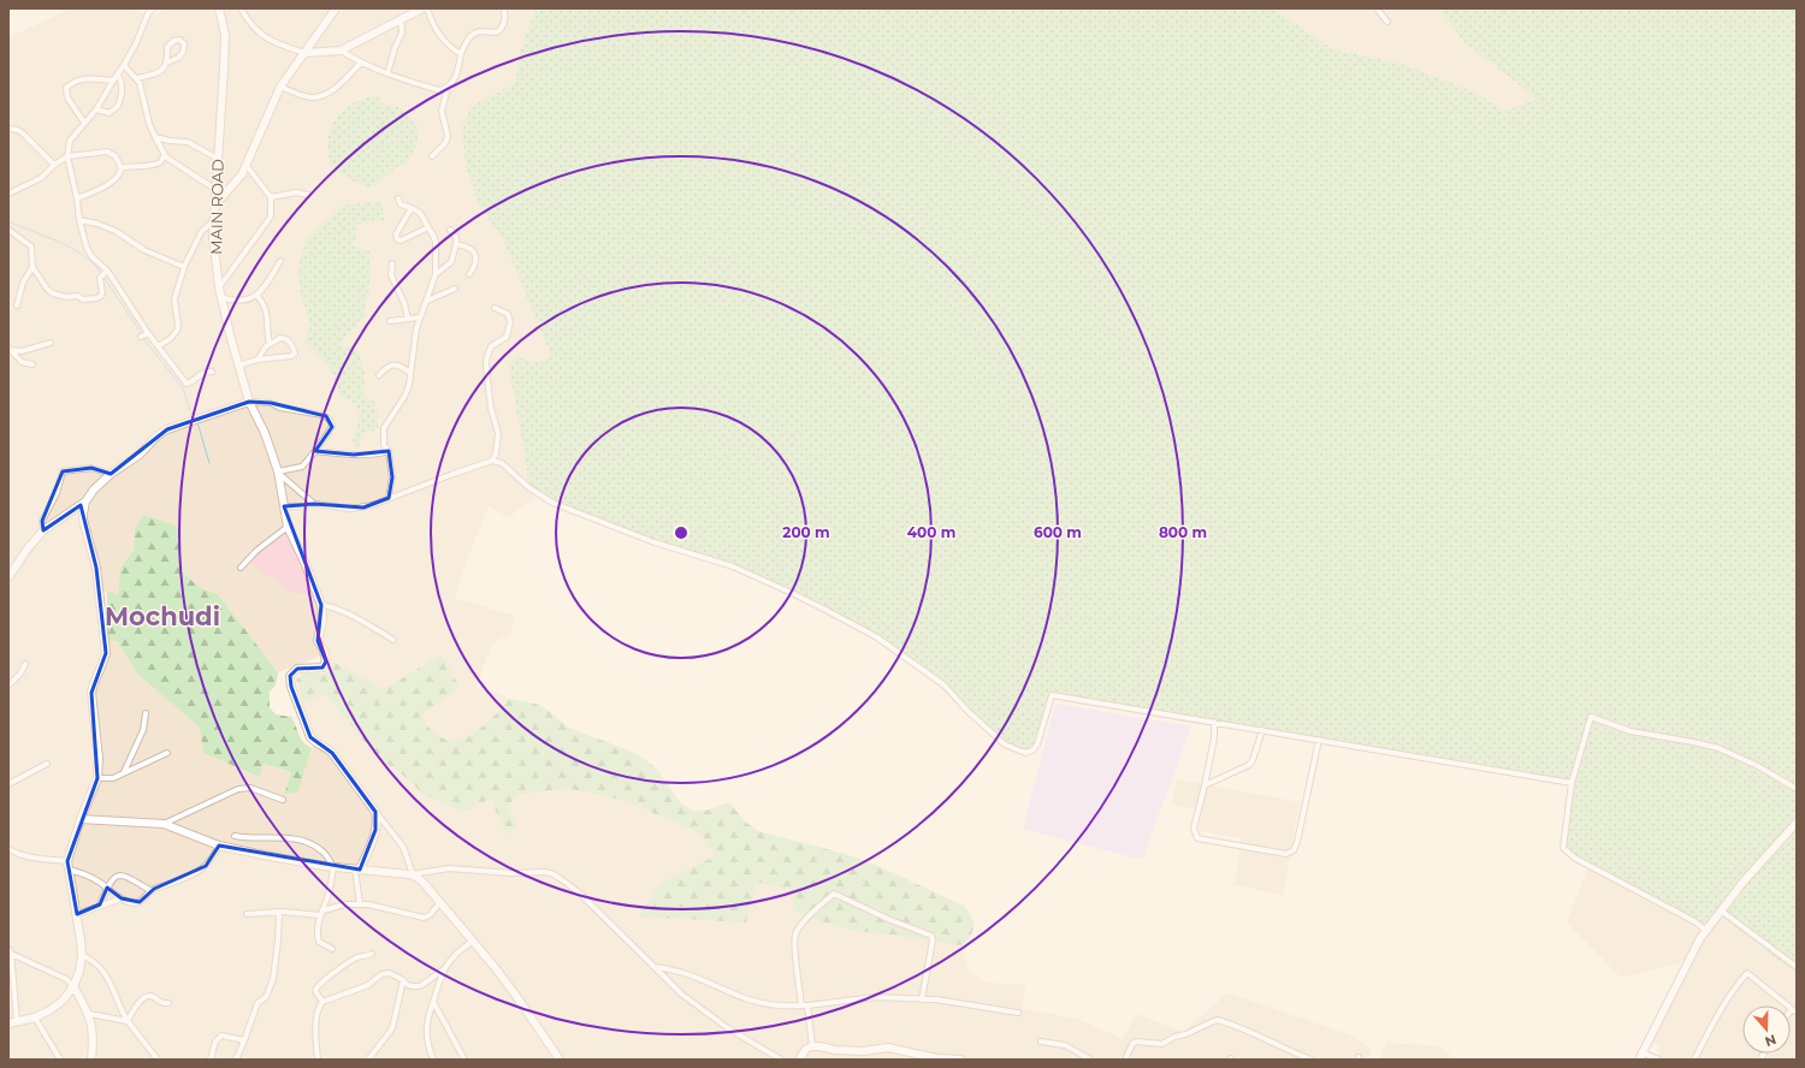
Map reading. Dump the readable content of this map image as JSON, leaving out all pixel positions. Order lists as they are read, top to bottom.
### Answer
{
  "streets": {
    "street": ["MAIN ROAD"]
  },
  "districts": ["Mochudi"],
  "north": "bottom",
  "rings": [
    "200 m",
    "400 m",
    "600 m",
    "800 m"
  ]
}
